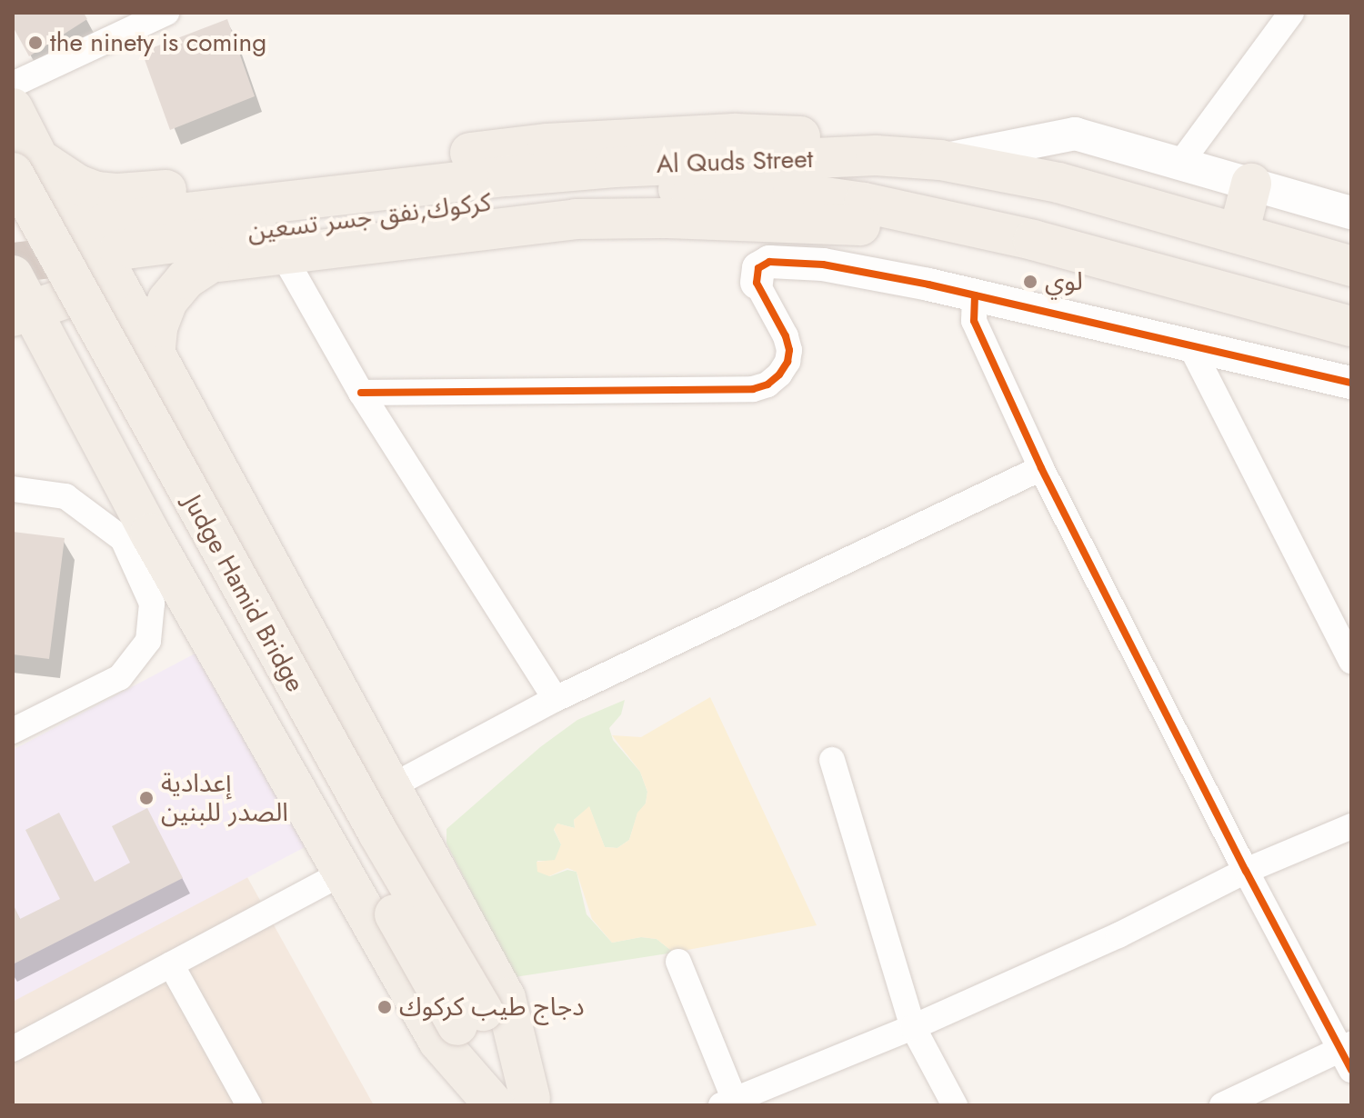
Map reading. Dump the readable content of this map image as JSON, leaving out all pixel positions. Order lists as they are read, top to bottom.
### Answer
{
  "streets": {
    "main road": ["Al Quds Street", "Judge Hamid Bridge"]
  },
  "places": [
    "the ninety is coming",
    "لوي",
    "إعدادية الصدر للبنين",
    "دجاج طيب كركوك"
  ]
}
